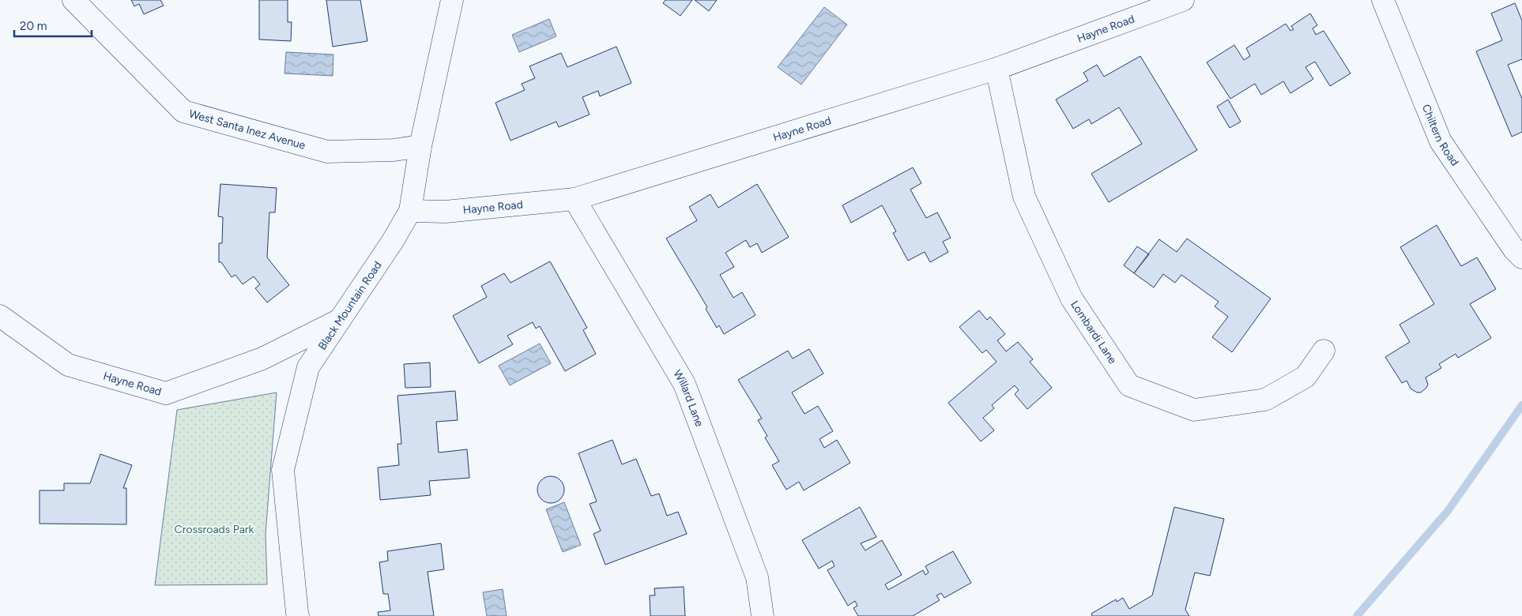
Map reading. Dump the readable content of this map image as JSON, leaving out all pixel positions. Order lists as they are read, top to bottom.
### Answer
{
  "streets": {
    "street": [
      "Hayne Road",
      "West Santa Inez Avenue",
      "Chiltern Road",
      "Black Mountain Road",
      "Lombardi Lane",
      "Willard Lane"
    ]
  },
  "crossings": [
    ["Hayne Road", "Black Mountain Road"],
    ["Hayne Road", "Lombardi Lane"],
    ["Hayne Road", "Willard Lane"],
    ["West Santa Inez Avenue", "Black Mountain Road"]
  ],
  "parks": ["Crossroads Park"],
  "scale_bar": "20 m"
}
